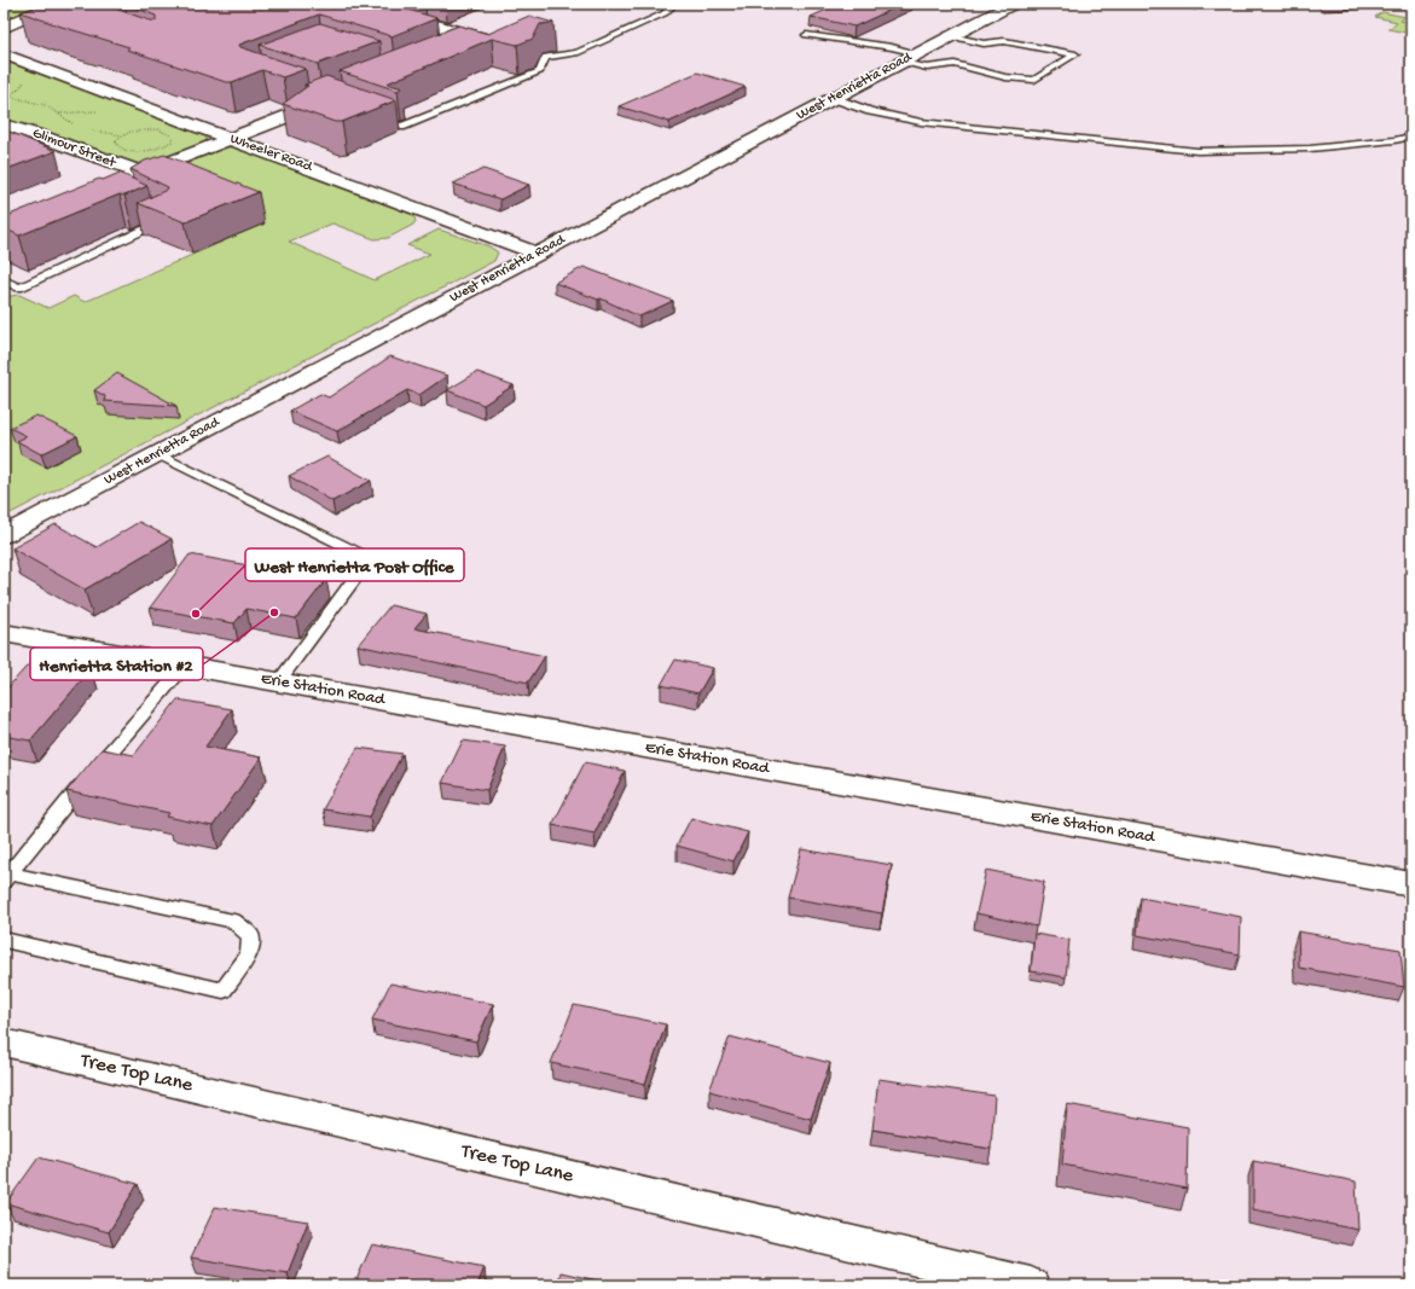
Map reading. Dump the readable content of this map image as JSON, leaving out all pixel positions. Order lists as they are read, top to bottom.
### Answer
{
  "streets": {
    "street": [
      "West Henrietta Road",
      "Glimour Street",
      "Wheeler Road",
      "Erie Station Road",
      "Tree Top Lane"
    ]
  },
  "crossings": [
    ["West Henrietta Road", "Wheeler Road"]
  ],
  "places": ["Henrietta Station #2", "West Henrietta Post Office"]
}
